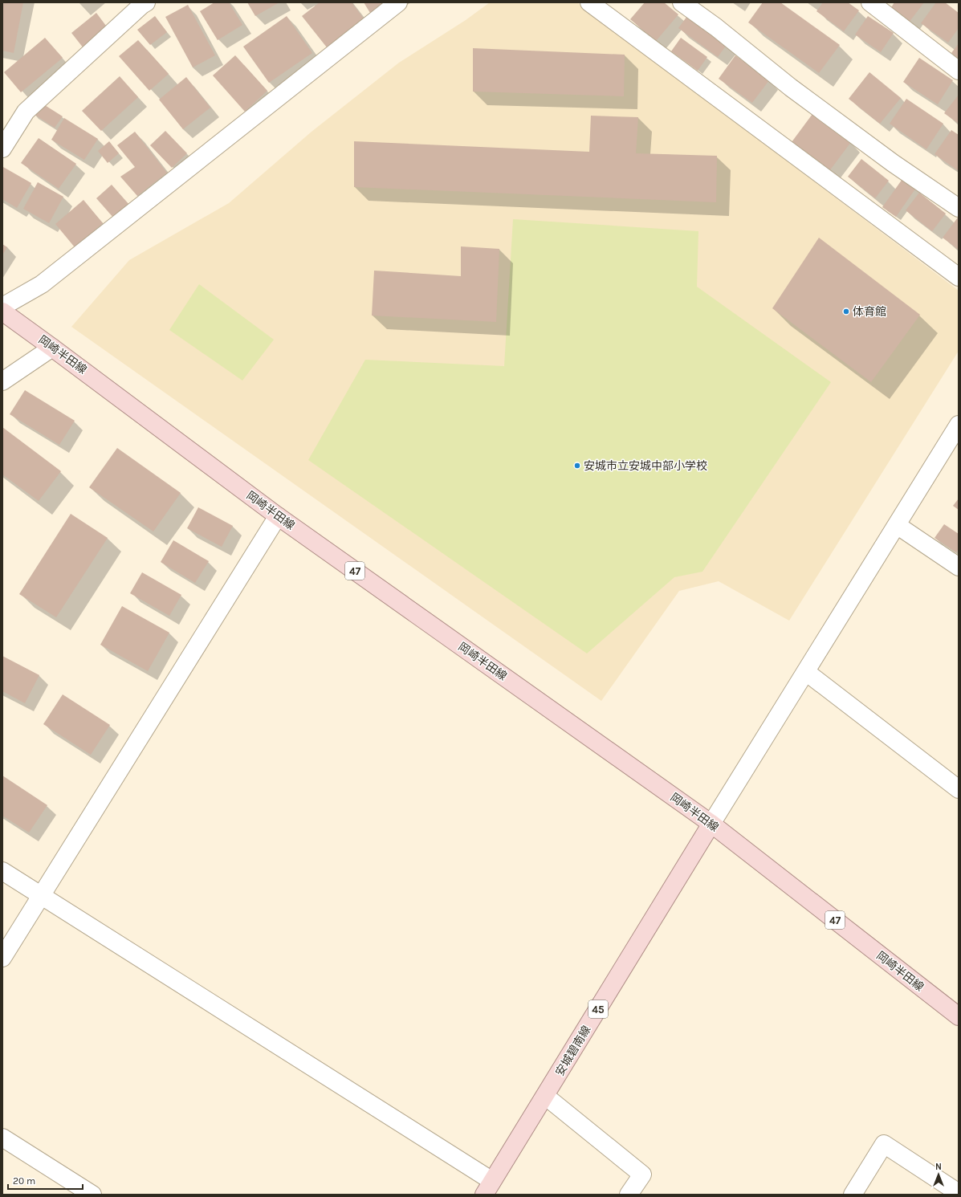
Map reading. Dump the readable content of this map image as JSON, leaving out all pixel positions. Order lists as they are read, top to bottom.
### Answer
{
  "streets": {
    "main road": [
      "岡崎半田線",
      "47",
      "45",
      "安城碧南線"
    ]
  },
  "crossings": [
    ["岡崎半田線", "安城碧南線"]
  ],
  "places": ["体育館", "安城市立安城中部小学校"],
  "scale_bar": "20 m",
  "north": "top"
}
